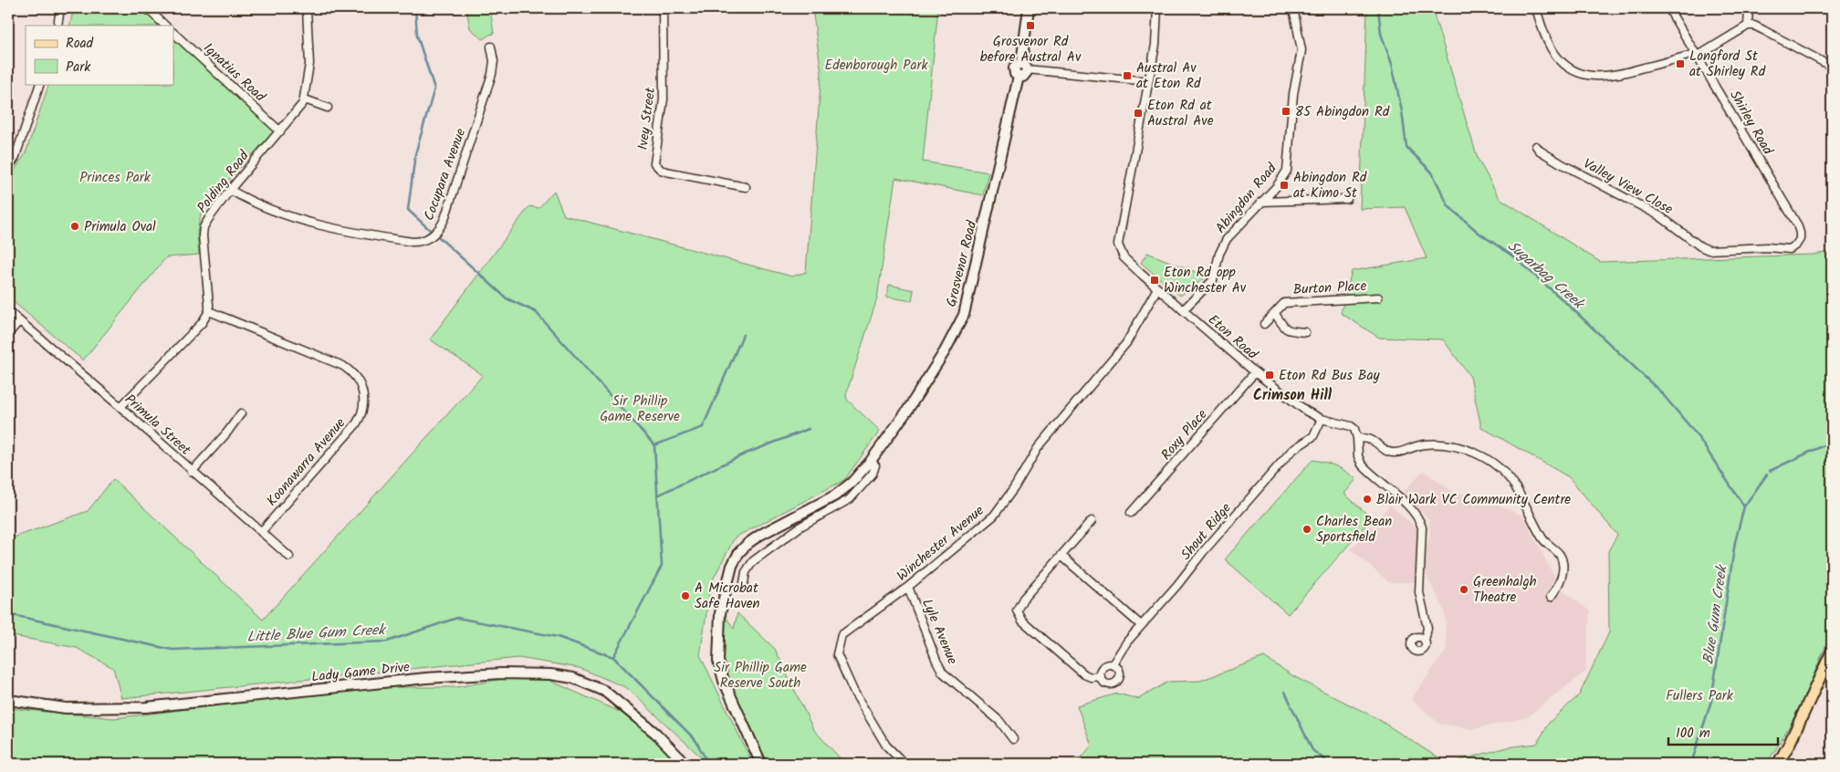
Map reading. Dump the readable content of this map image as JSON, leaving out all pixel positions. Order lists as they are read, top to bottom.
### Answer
{
  "streets": {
    "street": [
      "Ignatius Road",
      "Ivey Street",
      "Shirley Road",
      "Cocupara Avenue",
      "Polding Road",
      "Valley View Close",
      "Abingdon Road",
      "Grosvenor Road",
      "Burton Place",
      "Eton Road",
      "Primula Street",
      "Roxy Place",
      "Koonawarra Avenue",
      "Shout Ridge",
      "Winchester Avenue",
      "Lyle Avenue",
      "Lady Game Drive"
    ]
  },
  "crossings": [
    ["Ignatius Road", "Polding Road"],
    ["Shirley Road", "Valley View Close"],
    ["Cocupara Avenue", "Polding Road"],
    ["Polding Road", "Koonawarra Avenue"],
    ["Abingdon Road", "Eton Road"],
    ["Eton Road", "Roxy Place"],
    ["Eton Road", "Shout Ridge"],
    ["Eton Road", "Winchester Avenue"],
    ["Primula Street", "Koonawarra Avenue"],
    ["Winchester Avenue", "Lyle Avenue"]
  ],
  "districts": ["Crimson Hill"],
  "water": ["Sugarbag Creek", "Blue Gum Creek", "Little Blue Gum Creek"],
  "parks": [
    "Edenborough Park",
    "Princes Park",
    "Sir Phillip Game Reserve",
    "Sir Phillip Game Reserve South",
    "Fullers Park"
  ],
  "places": {
    "transit": [
      "Grosvenor Rd before Austral Av",
      "Longford St at Shirley Rd",
      "Austral Av at Eton Rd",
      "85 Abingdon Rd",
      "Eton Rd at Austral Ave",
      "Abingdon Rd at Kimo St",
      "Eton Rd opp Winchester Av",
      "Eton Rd Bus Bay"
    ],
    "other": [
      "Primula Oval",
      "Blair Wark VC Community Centre",
      "Charles Bean Sportsfield",
      "Greenhalgh Theatre",
      "A Microbat Safe Haven"
    ]
  },
  "legend": ["Road", "Park"],
  "scale_bar": "100 m"
}
